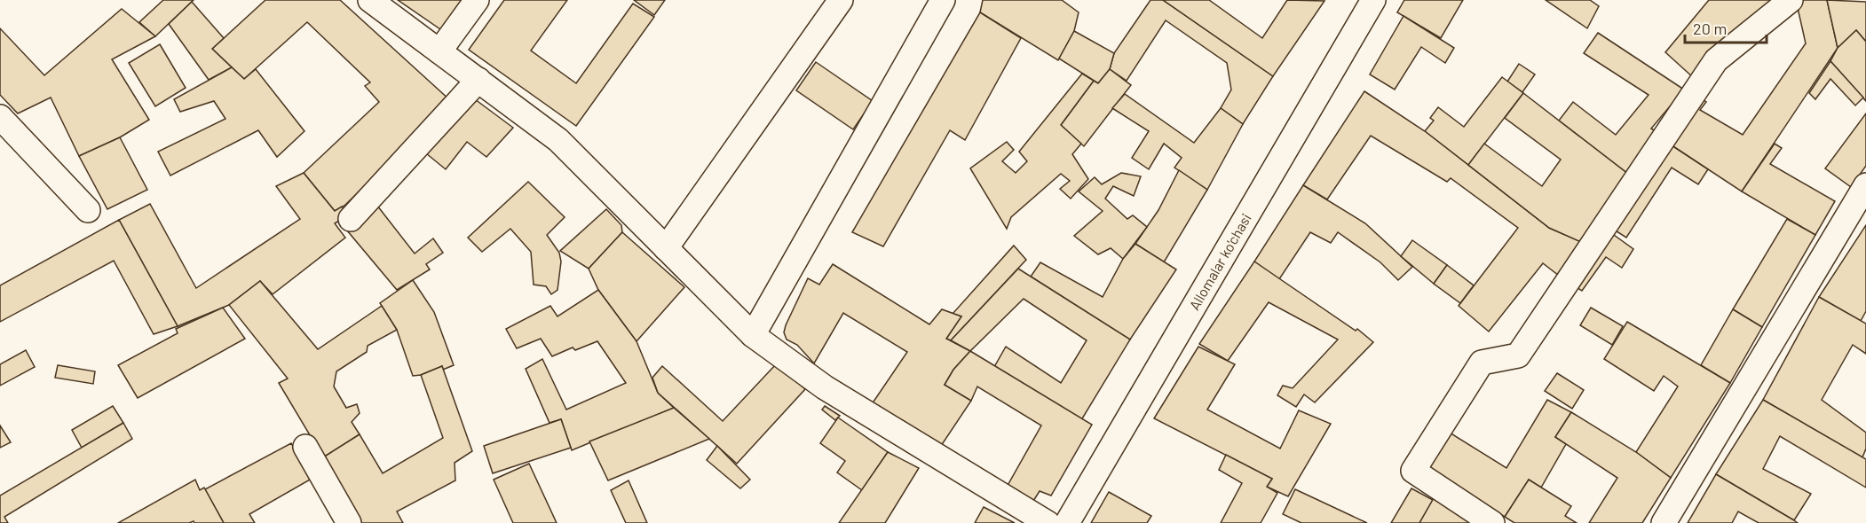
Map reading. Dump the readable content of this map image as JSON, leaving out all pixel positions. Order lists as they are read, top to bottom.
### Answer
{
  "streets": {
    "street": ["Allomalar ko'chasi"]
  },
  "scale_bar": "20 m"
}
